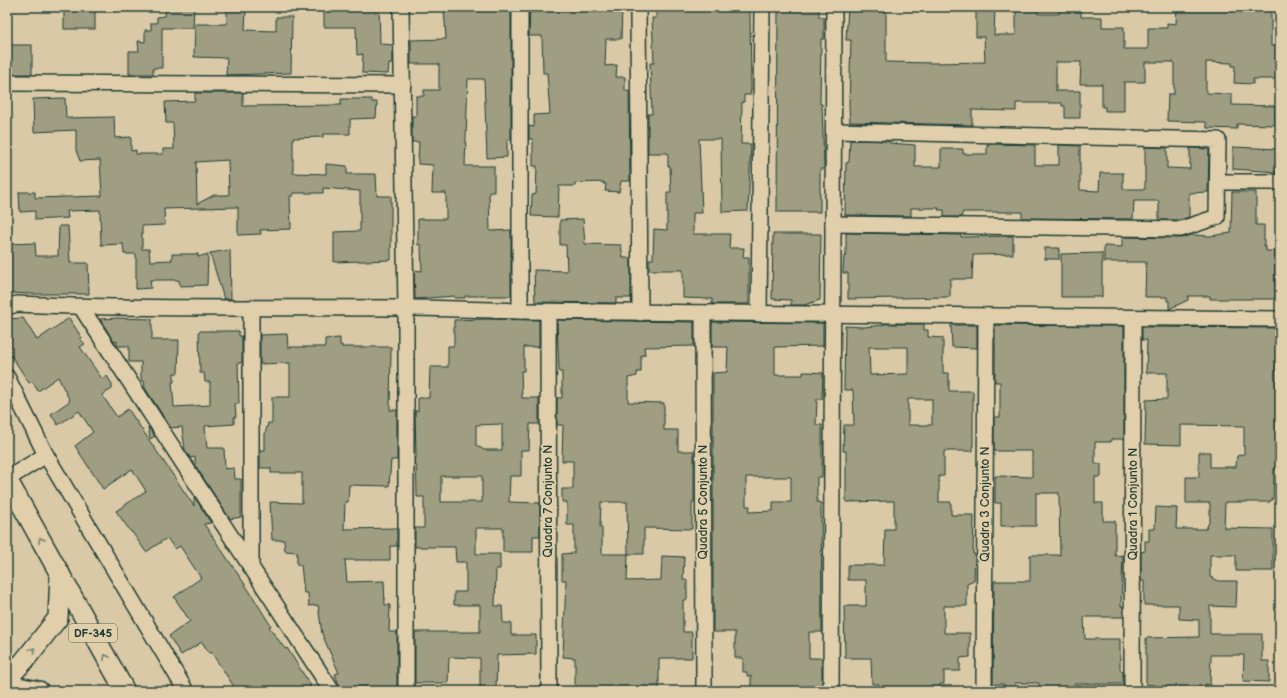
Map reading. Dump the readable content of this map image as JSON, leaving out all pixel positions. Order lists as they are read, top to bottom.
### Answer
{
  "streets": {
    "main road": ["DF-345"],
    "street": [
      "Quadra 7 Conjunto N",
      "Quadra 5 Conjunto N",
      "Quadra 3 Conjunto N",
      "Quadra 1 Conjunto N"
    ]
  },
  "one_way": ["DF-345"]
}
